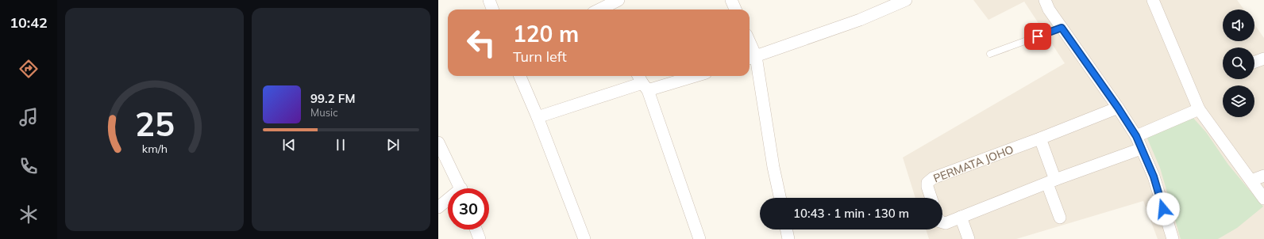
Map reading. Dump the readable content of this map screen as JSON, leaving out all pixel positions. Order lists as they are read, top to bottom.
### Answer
{
  "streets": {
    "street": ["PERMATA JOHO"]
  },
  "page": {
    "tabs": "10:42",
    "turn": ["120 m", "Turn left"],
    "song": ["99.2 FM", "Music"],
    "limit": "30",
    "trip": "10:43 · 1 min · 130 m",
    "gauge": ["25", "km/h"]
  }
}
